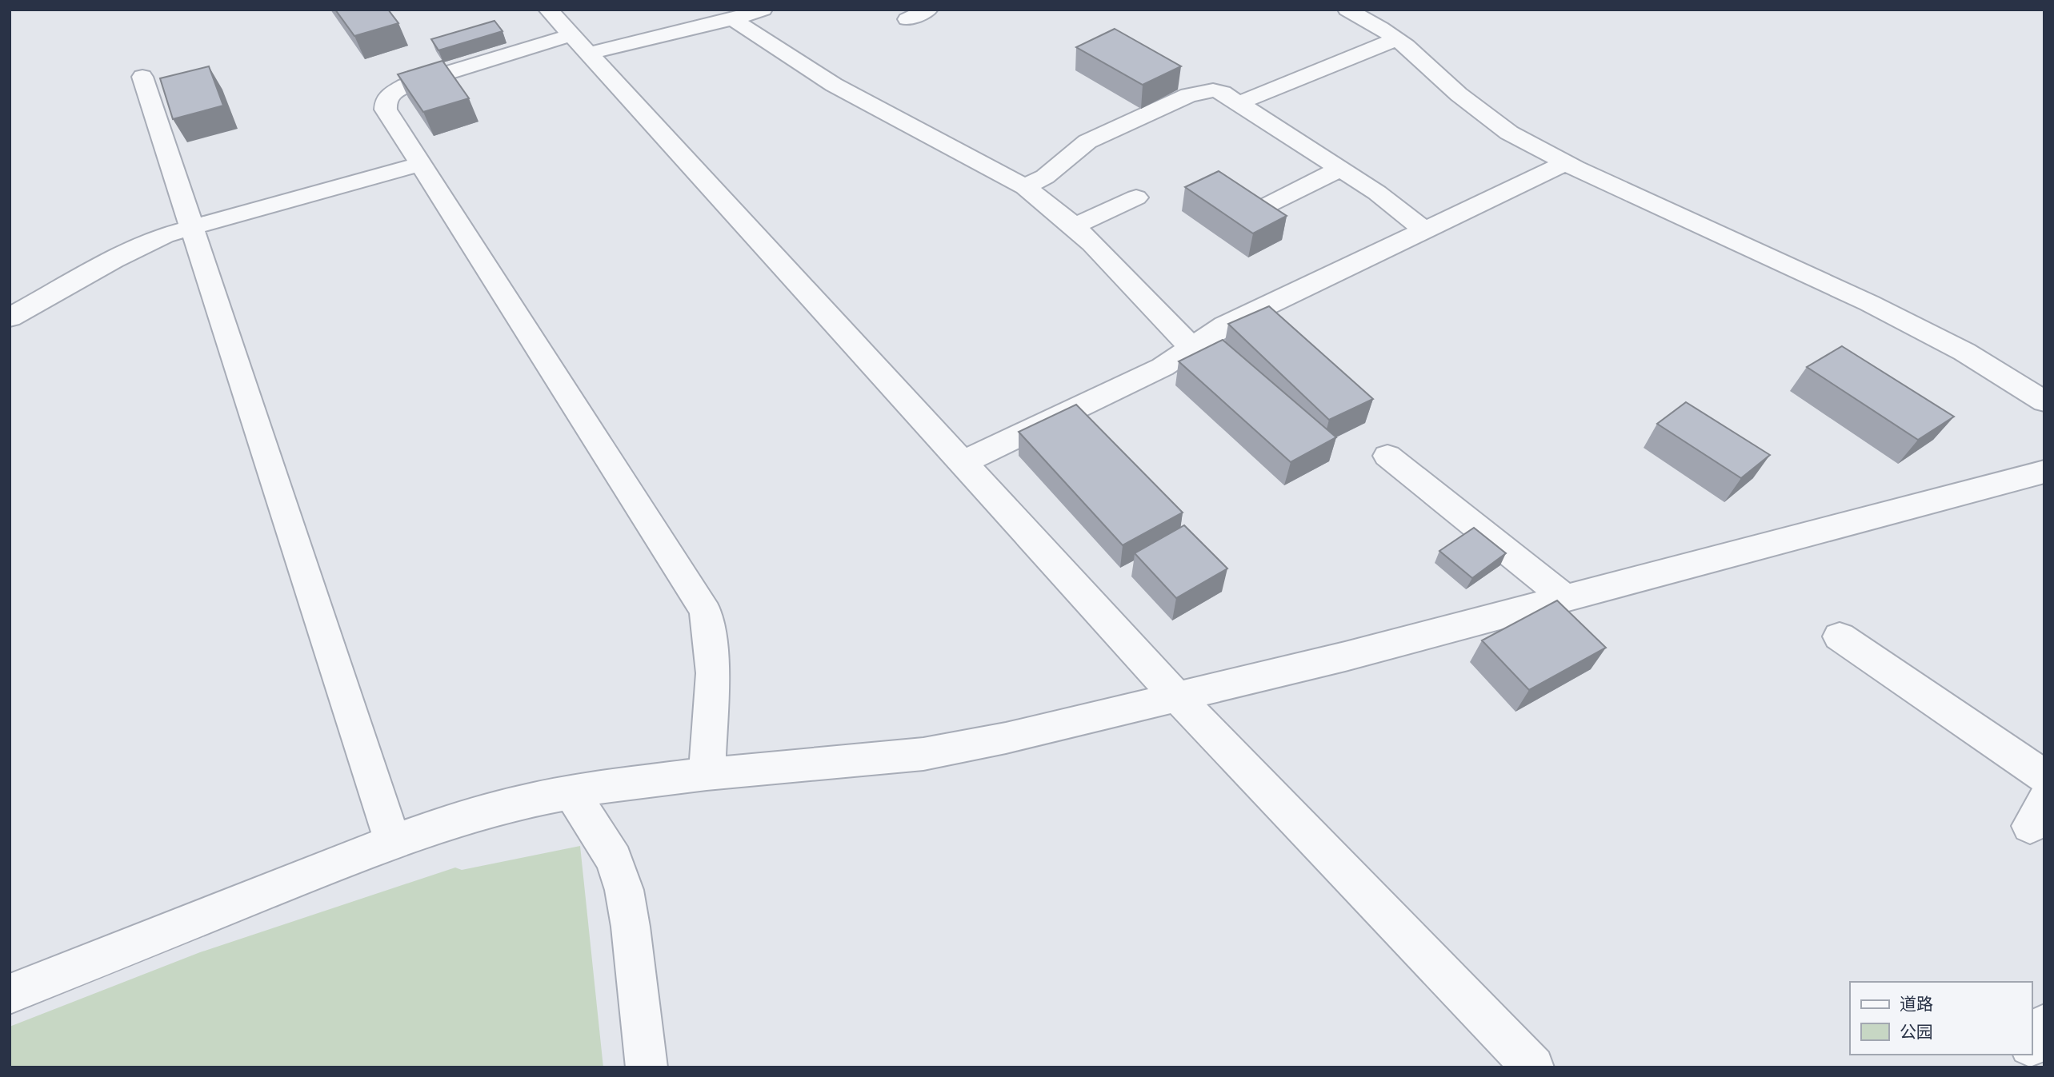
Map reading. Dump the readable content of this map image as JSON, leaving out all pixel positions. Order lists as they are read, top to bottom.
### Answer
{
  "legend": ["道路", "公园"]
}
